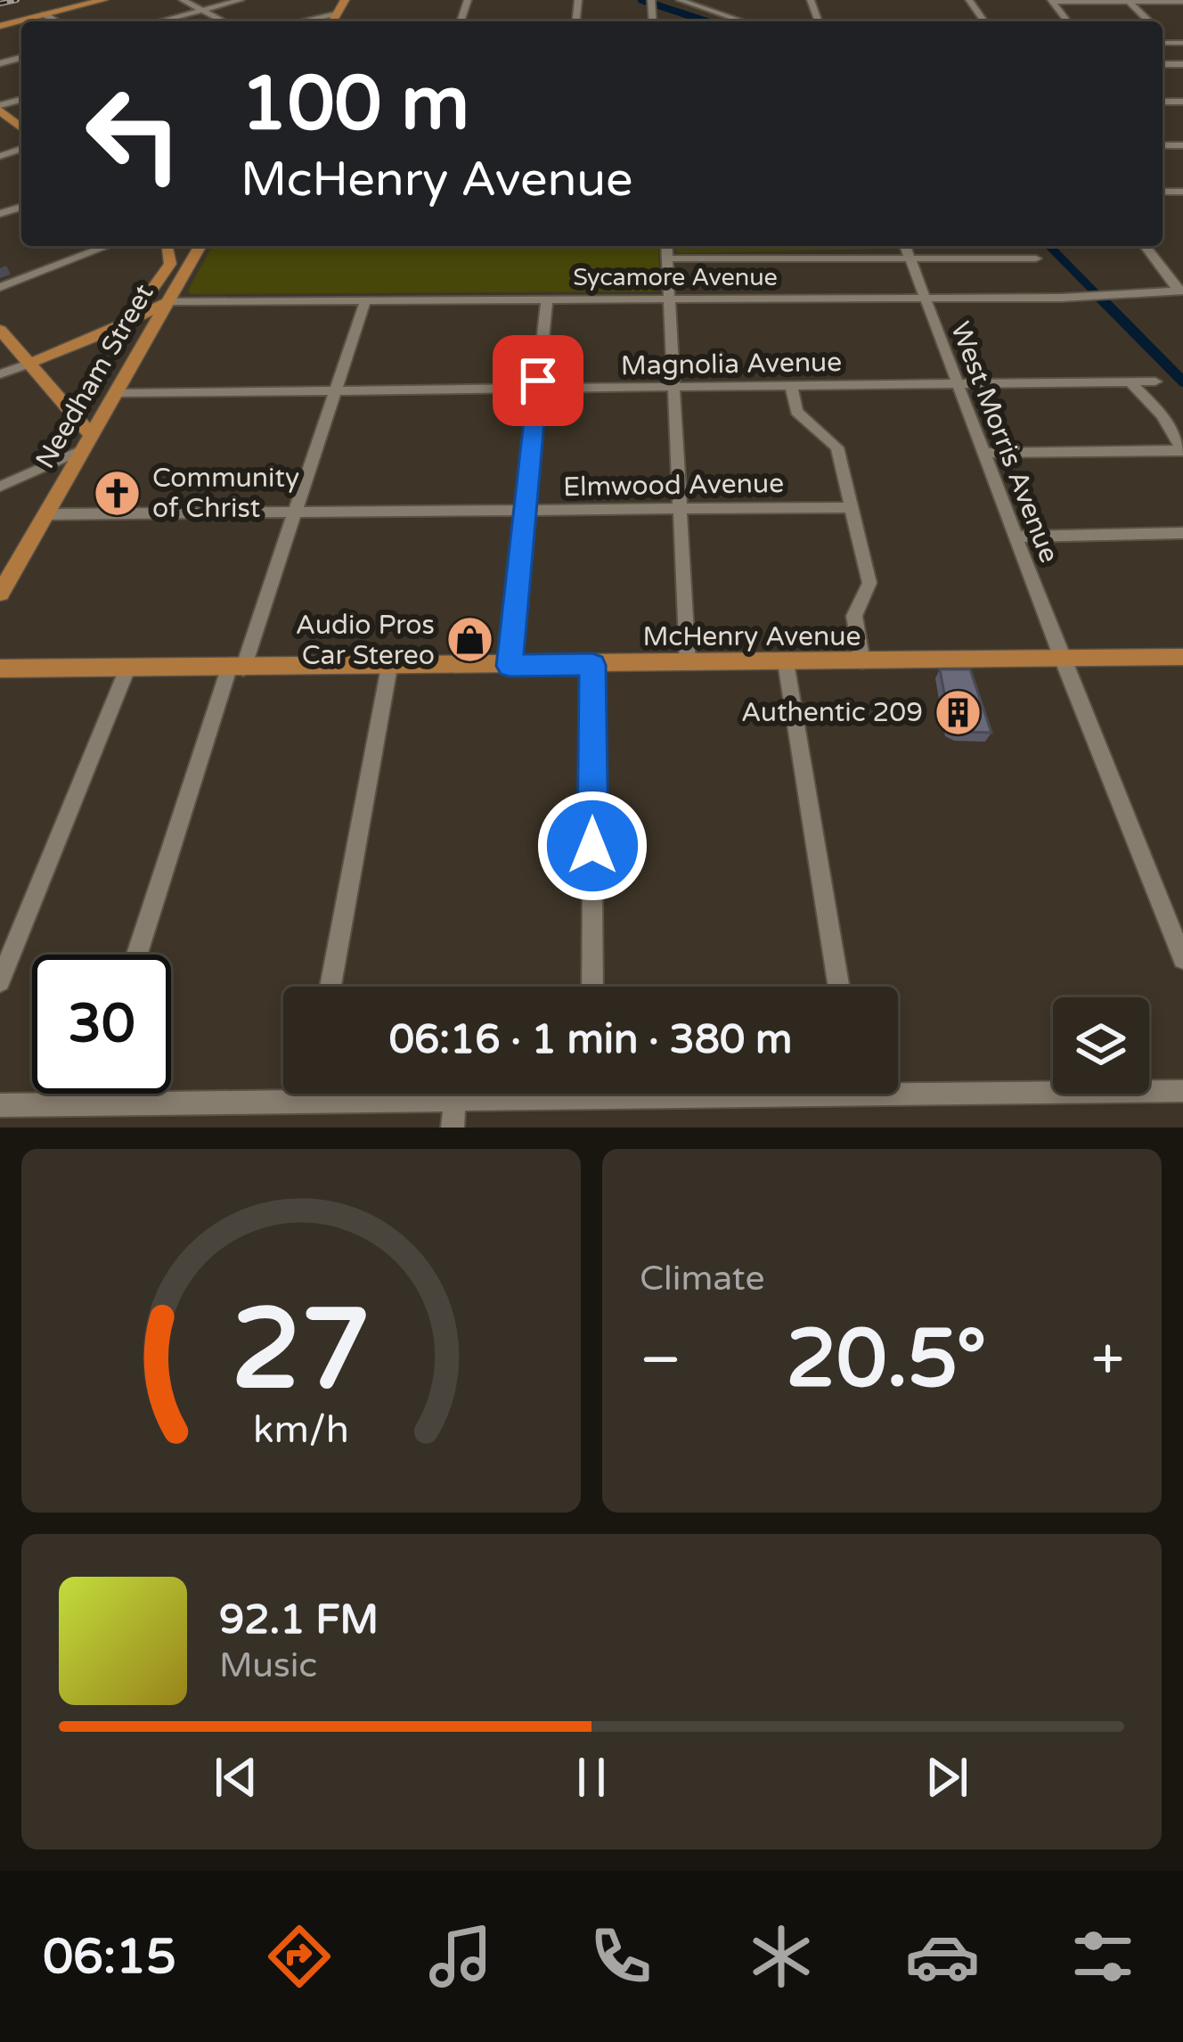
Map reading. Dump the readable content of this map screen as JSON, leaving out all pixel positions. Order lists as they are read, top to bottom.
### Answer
{
  "streets": {
    "main road": ["Needham Street", "McHenry Avenue"],
    "street": [
      "Sycamore Avenue",
      "Magnolia Avenue",
      "West Morris Avenue",
      "Elmwood Avenue"
    ]
  },
  "crossings": [
    ["Sycamore Avenue", "Needham Street"],
    ["Sycamore Avenue", "West Morris Avenue"],
    ["Magnolia Avenue", "Needham Street"],
    ["Magnolia Avenue", "West Morris Avenue"],
    ["Needham Street", "Elmwood Avenue"],
    ["West Morris Avenue", "McHenry Avenue"]
  ],
  "places": {
    "church": ["Community of Christ"],
    "shop": ["Audio Pros Car Stereo"],
    "building": ["Authentic 209"]
  },
  "page": {
    "turn": ["100 m", "McHenry Avenue"],
    "limit": "30",
    "trip": "06:16 · 1 min · 380 m",
    "tile": "Climate",
    "heat": ["−", "20.5°", "+"],
    "song": ["92.1 FM", "Music"],
    "tabs": "06:15",
    "gauge": ["27", "km/h"]
  }
}
